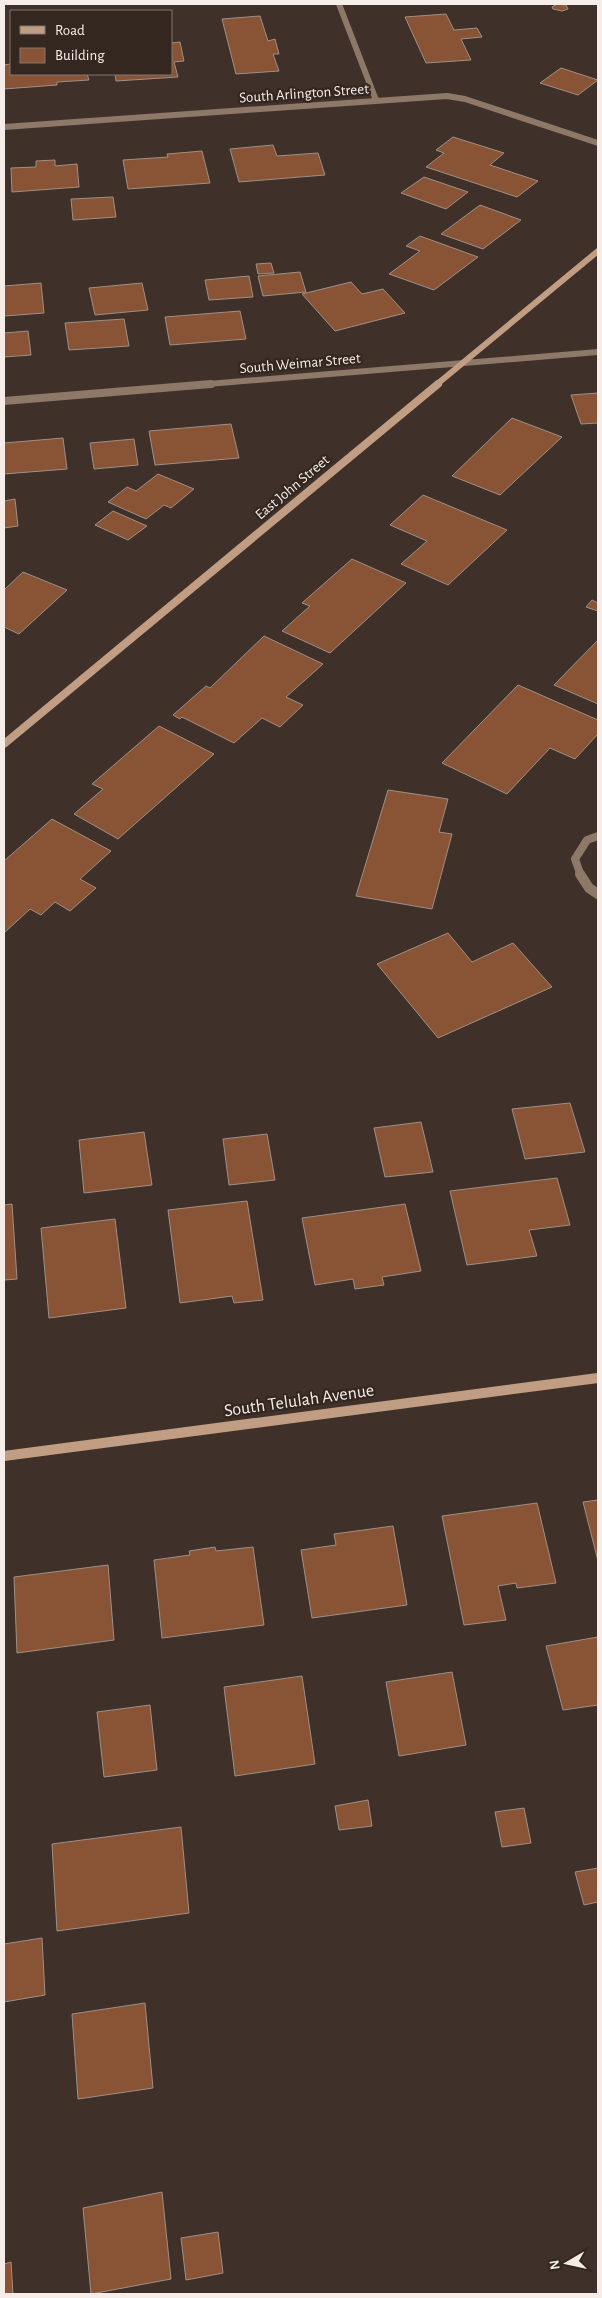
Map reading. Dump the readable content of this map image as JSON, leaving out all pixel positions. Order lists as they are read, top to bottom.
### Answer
{
  "streets": {
    "street": [
      "South Arlington Street",
      "South Weimar Street",
      "East John Street",
      "South Telulah Avenue"
    ]
  },
  "crossings": [
    ["South Weimar Street", "East John Street"]
  ],
  "legend": ["Road", "Building"],
  "north": "left"
}
